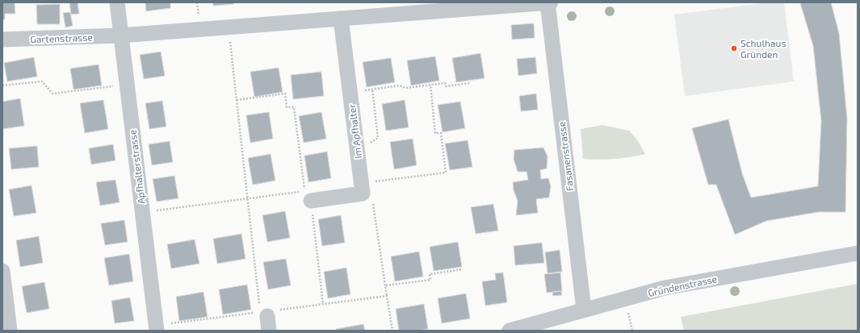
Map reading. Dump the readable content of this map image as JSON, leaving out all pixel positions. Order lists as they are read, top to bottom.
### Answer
{
  "streets": {
    "street": [
      "Gartenstrasse",
      "Im Apfhalter",
      "Fasanenstrasse",
      "Apfhalterstrasse",
      "Gründenstrasse"
    ]
  },
  "crossings": [
    ["Gartenstrasse", "Im Apfhalter"],
    ["Gartenstrasse", "Fasanenstrasse"],
    ["Gartenstrasse", "Apfhalterstrasse"],
    ["Fasanenstrasse", "Gründenstrasse"]
  ],
  "places": ["Schulhaus Gründen"]
}
